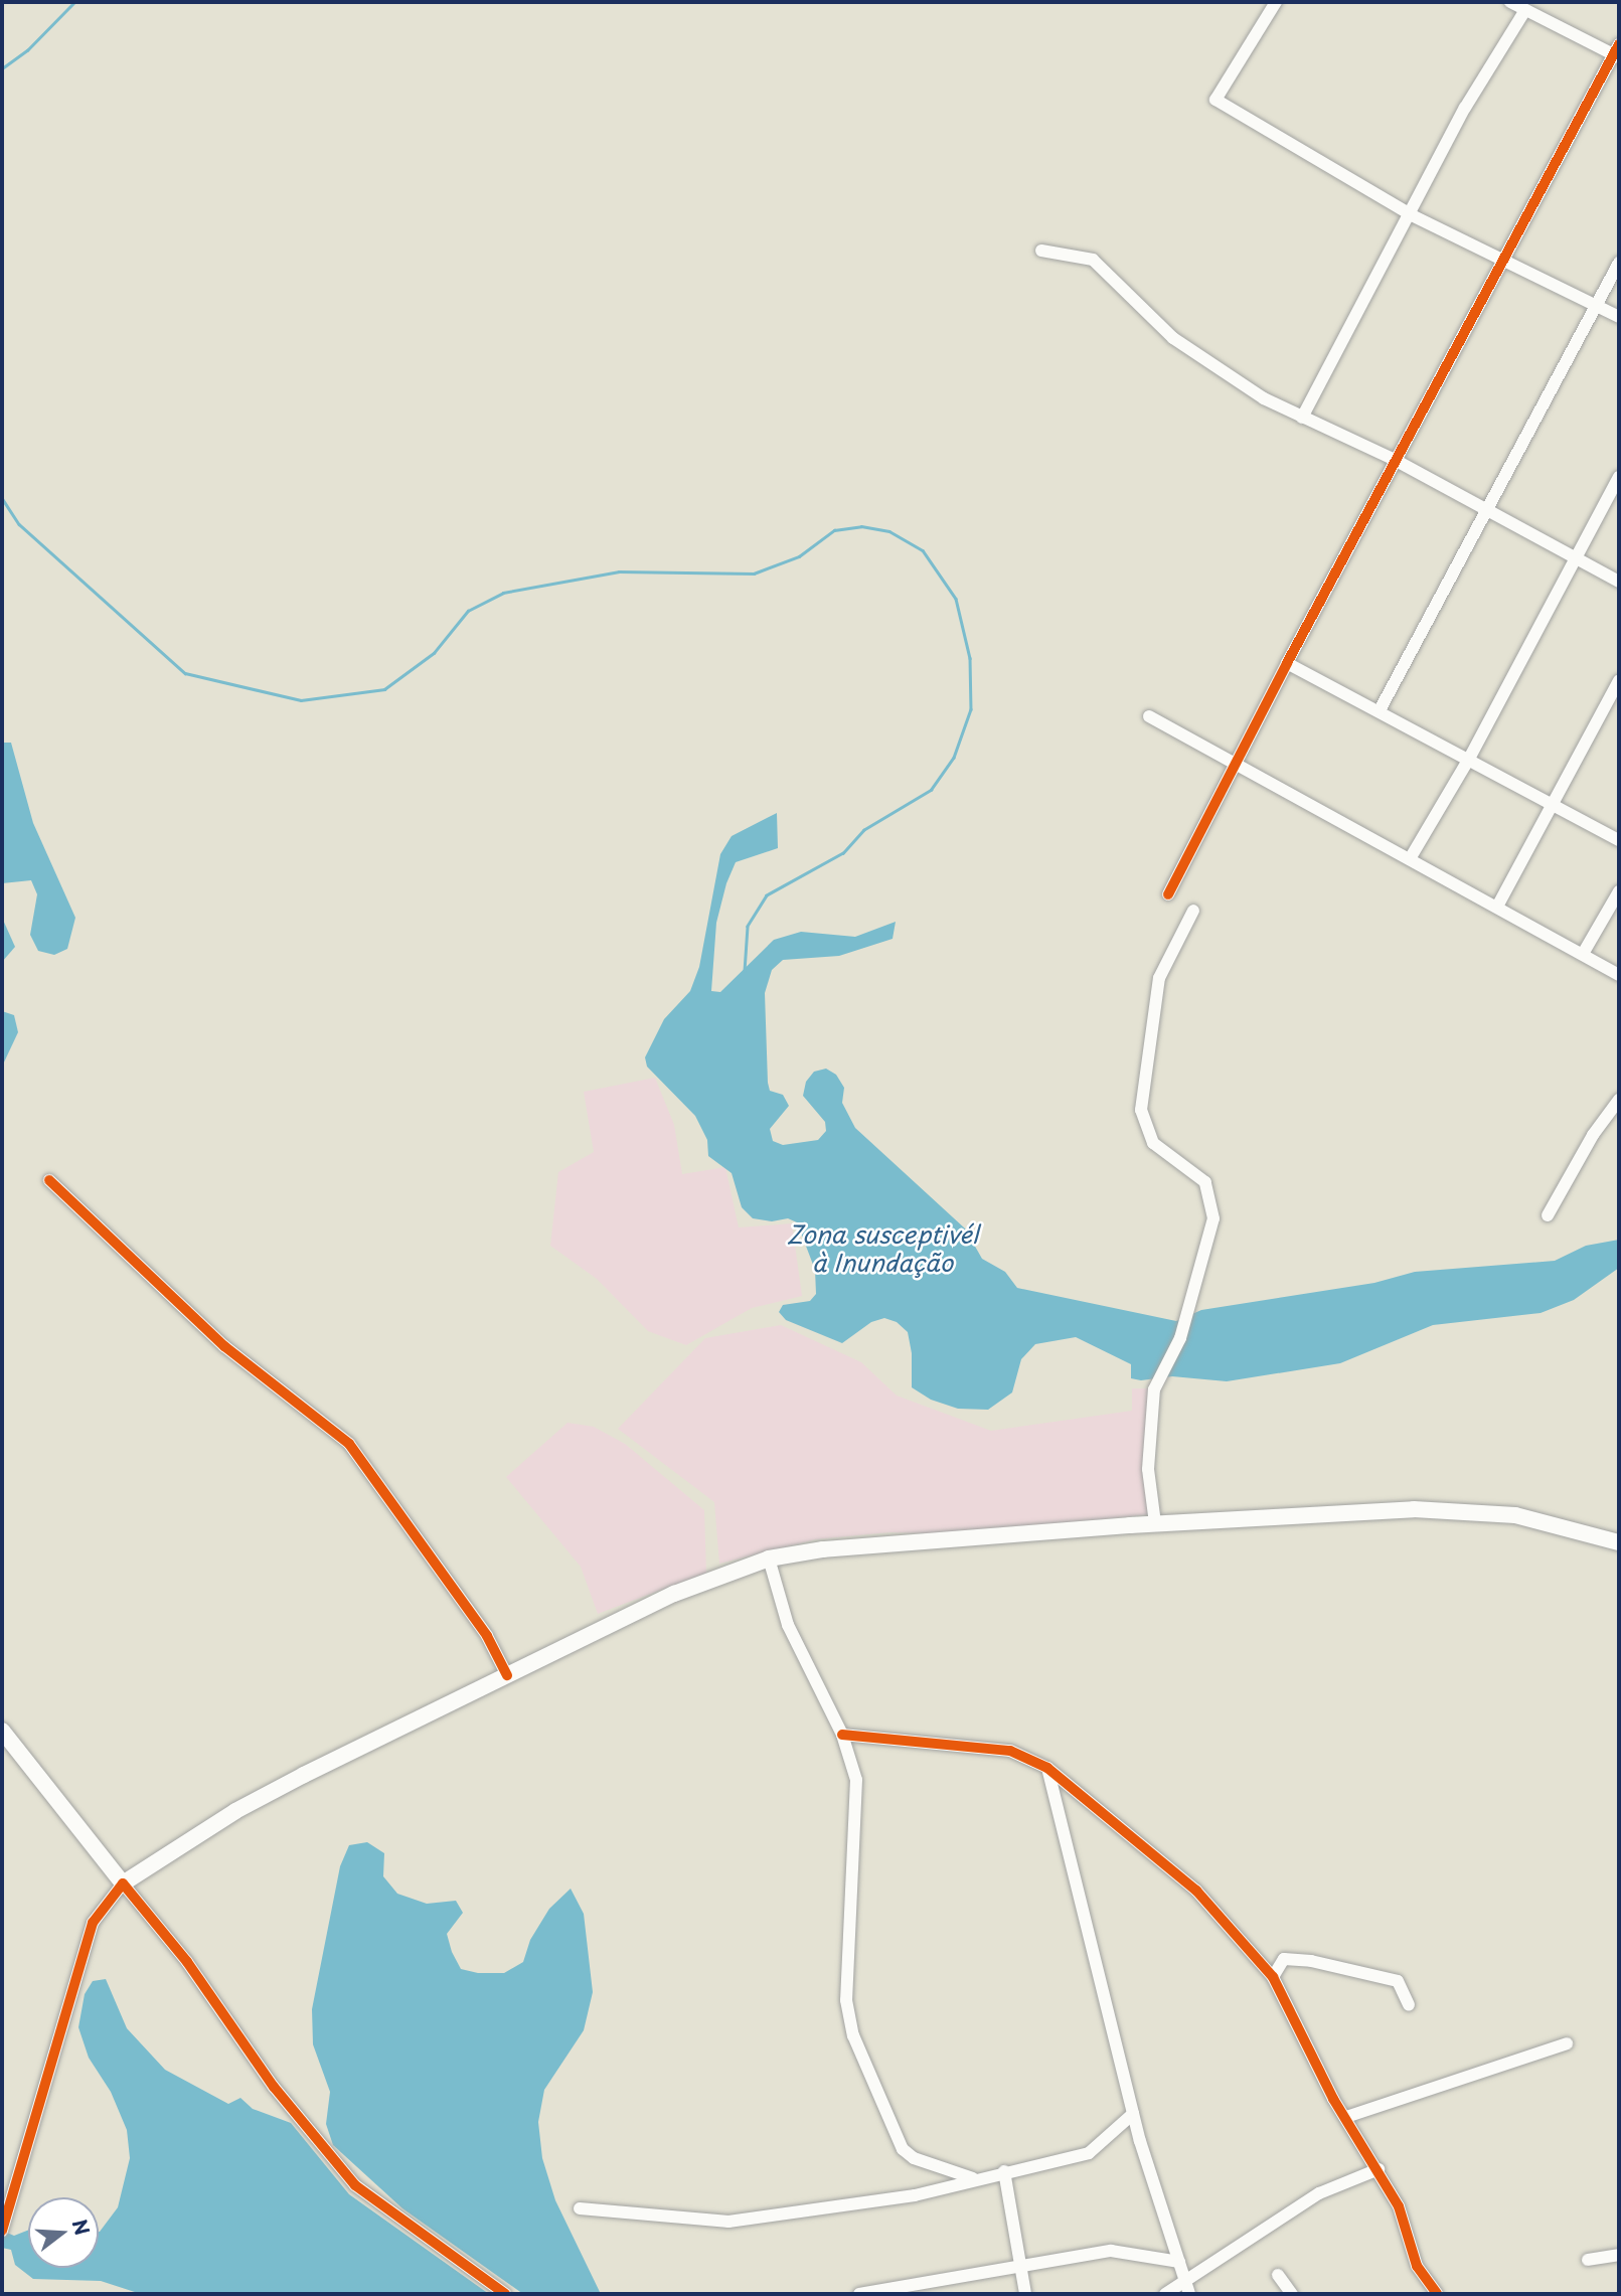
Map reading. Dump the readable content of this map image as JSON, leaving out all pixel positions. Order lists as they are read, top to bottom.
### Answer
{
  "water": ["Zona susceptivél à Inundação"],
  "north": "right"
}
